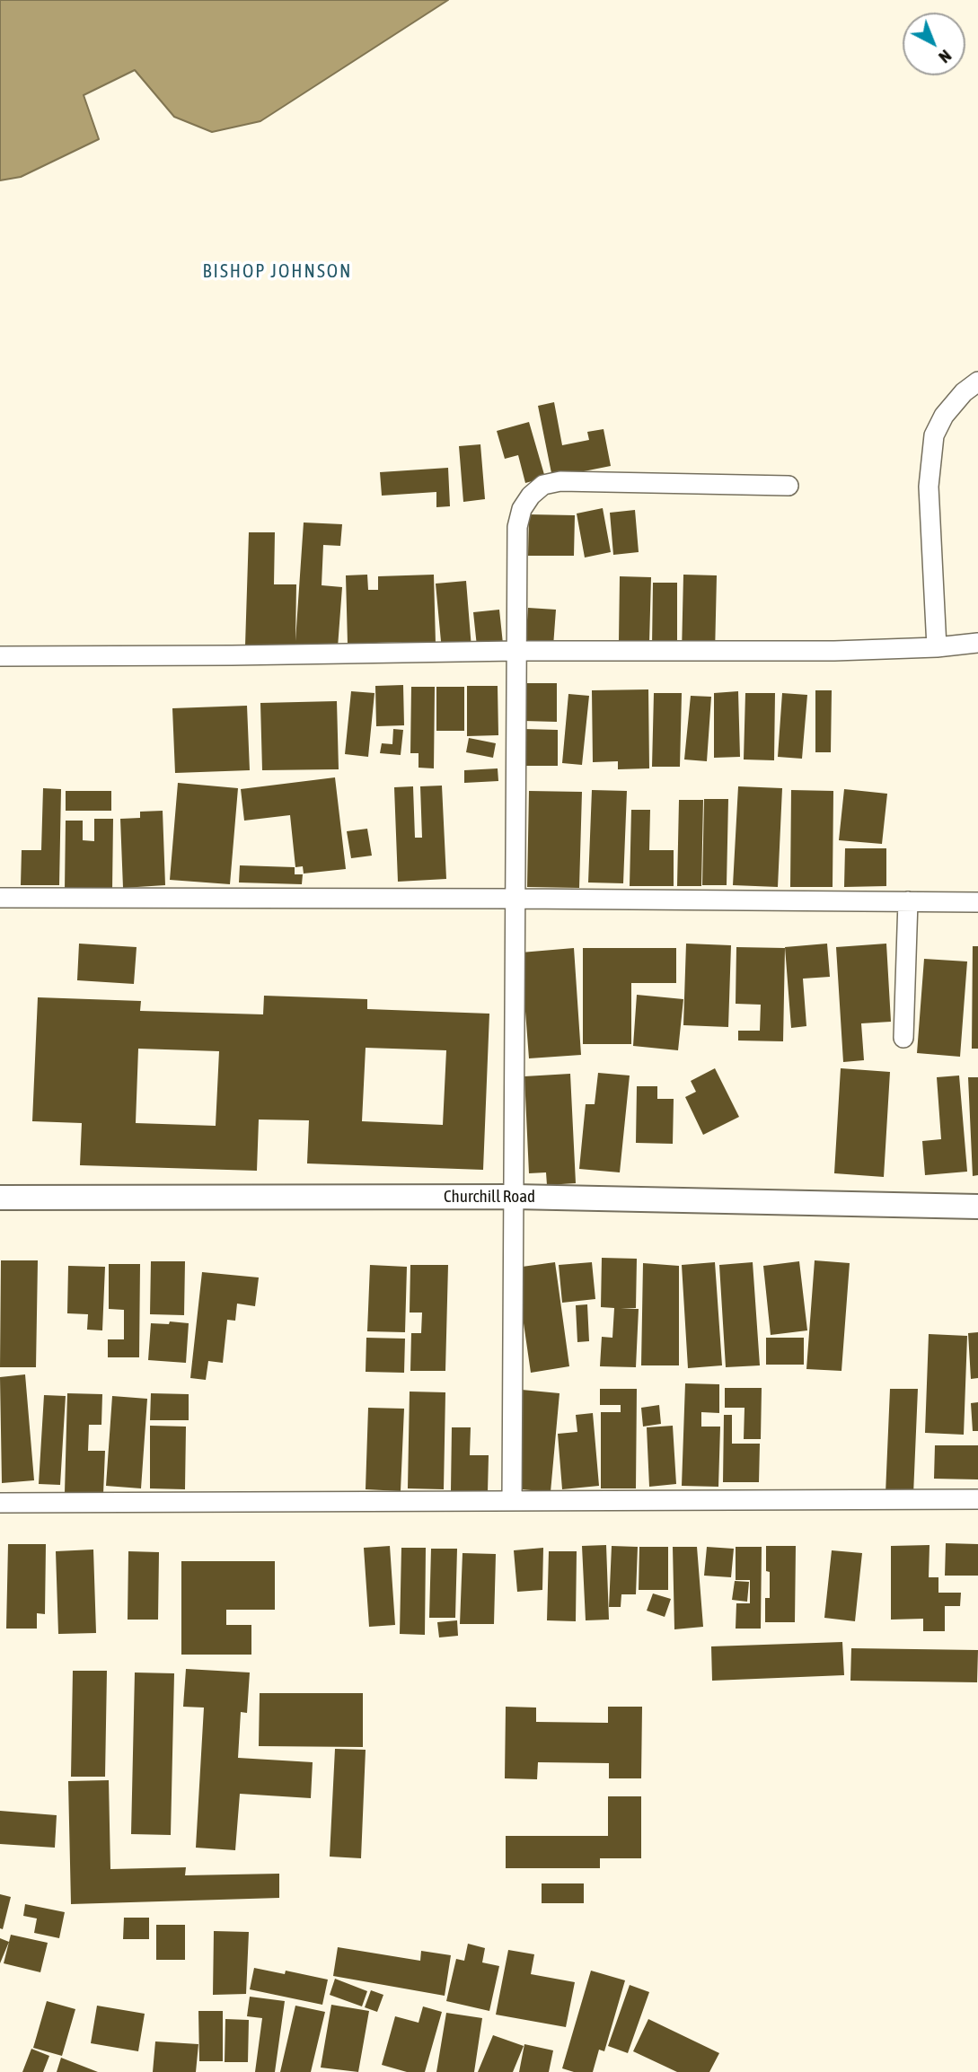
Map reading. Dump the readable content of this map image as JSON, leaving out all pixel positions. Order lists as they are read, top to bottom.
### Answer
{
  "streets": {
    "street": ["Churchill Road"]
  },
  "districts": ["BISHOP JOHNSON"],
  "north": "bottom right"
}
